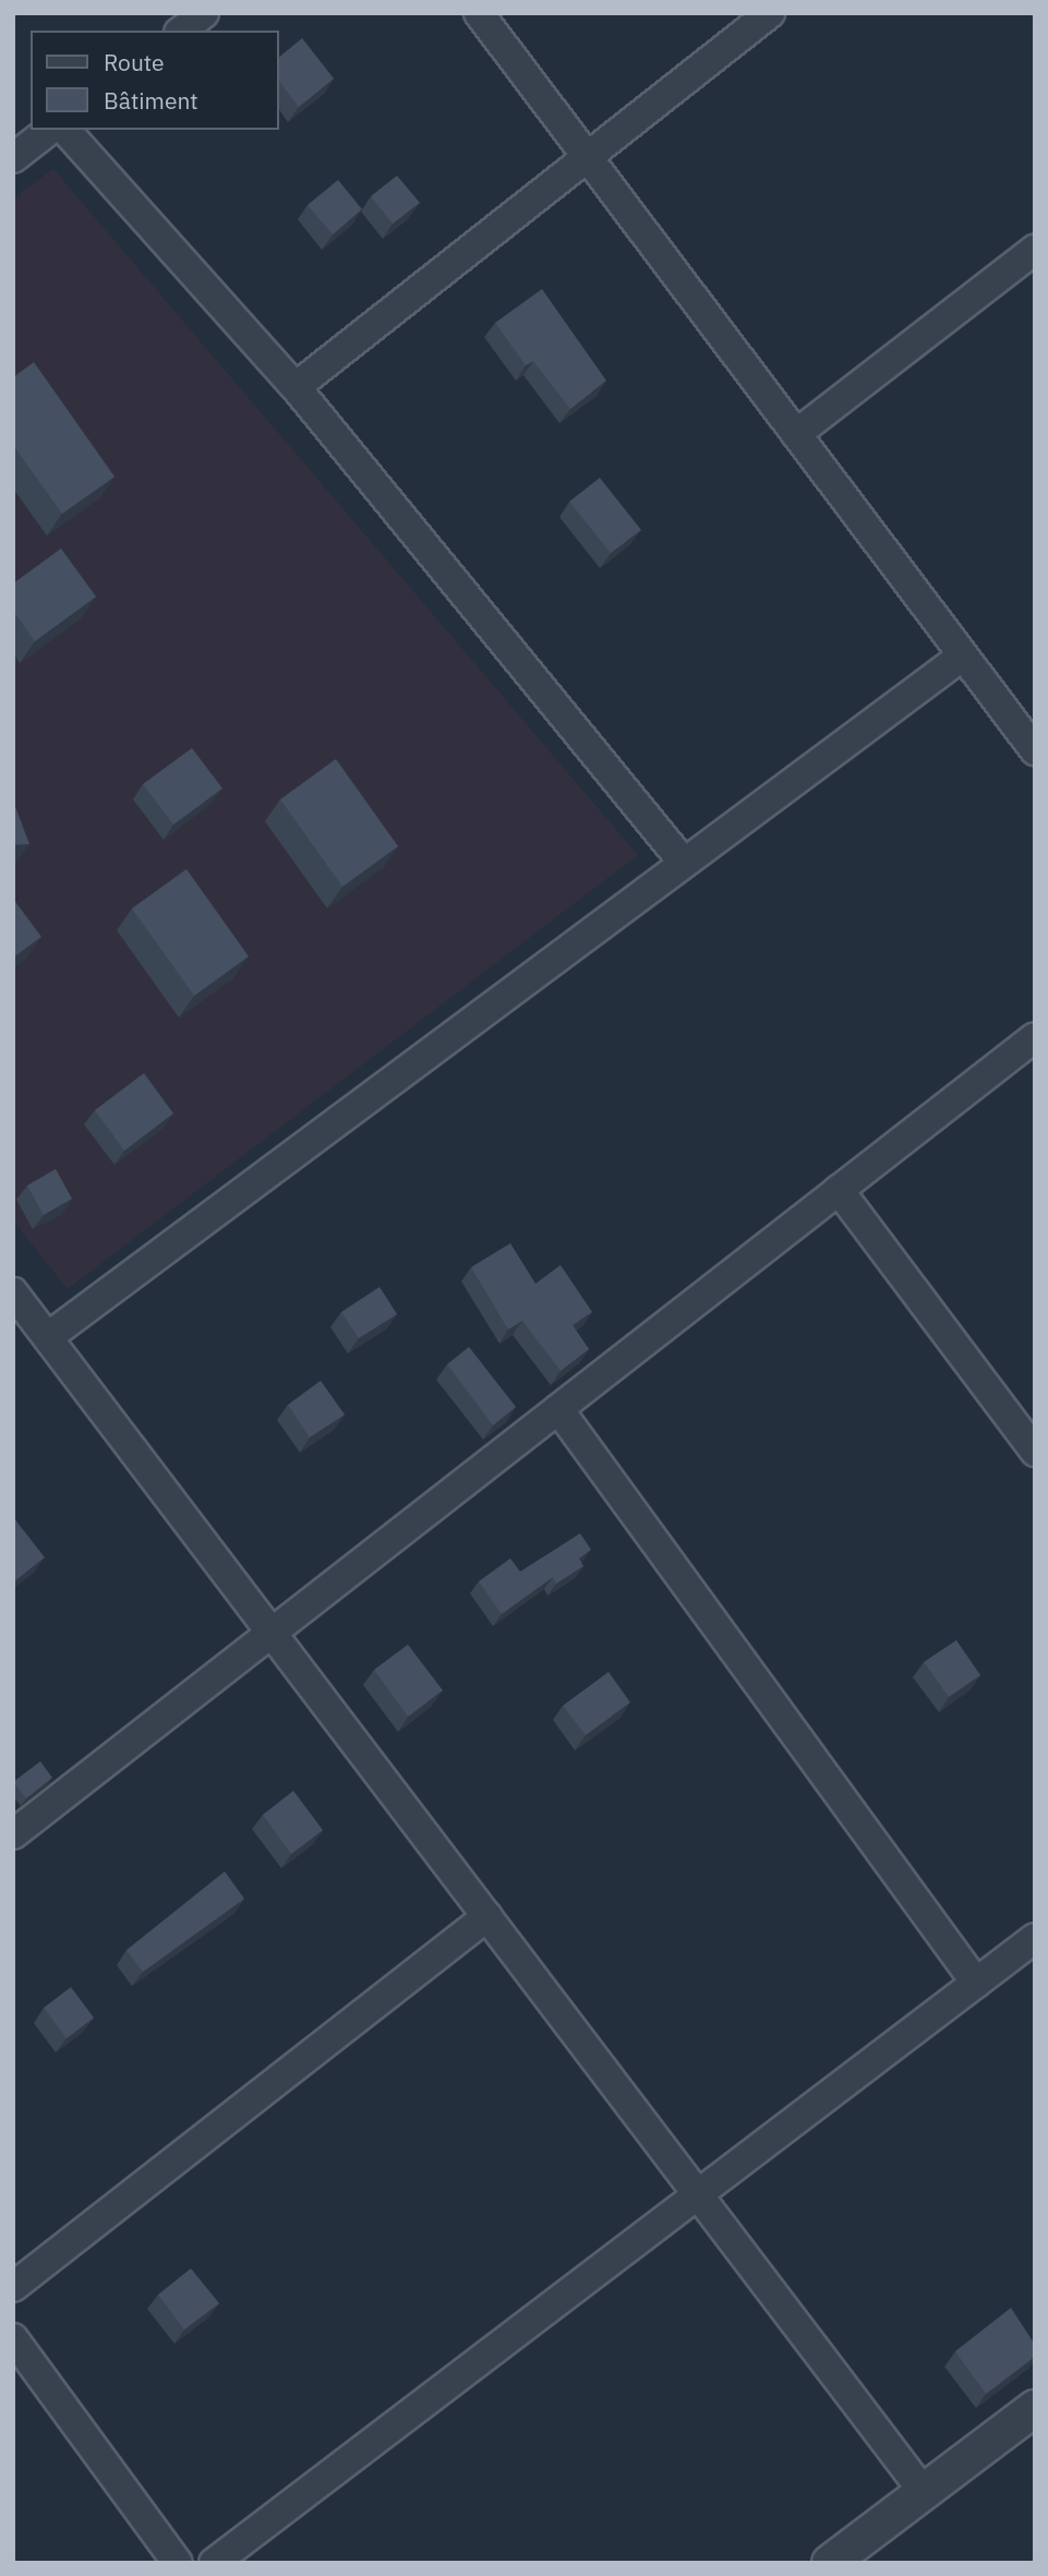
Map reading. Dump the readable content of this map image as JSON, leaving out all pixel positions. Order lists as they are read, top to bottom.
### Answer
{
  "legend": ["Route", "Bâtiment"]
}
